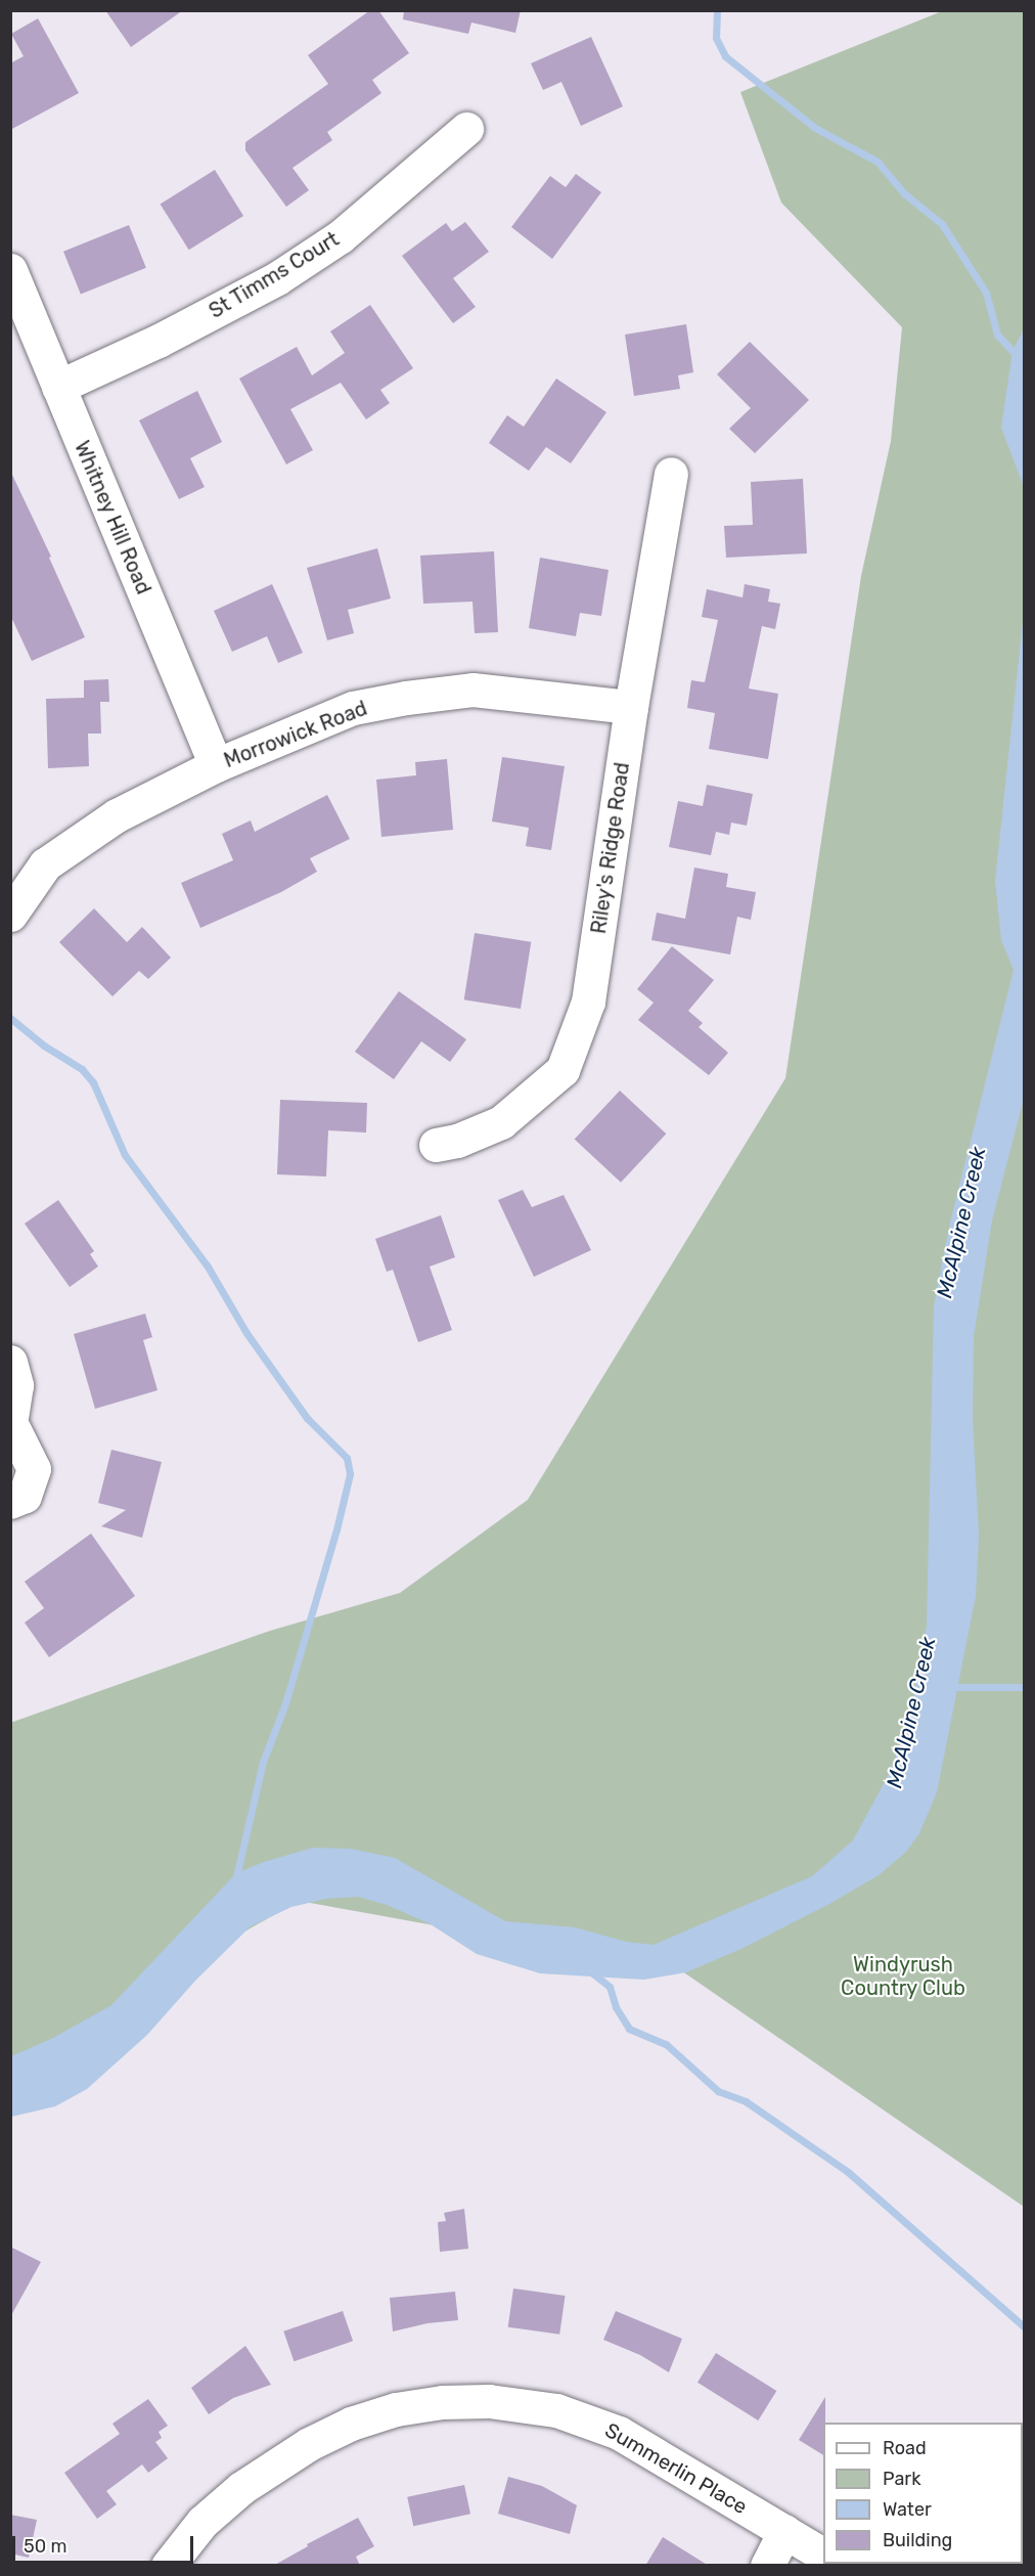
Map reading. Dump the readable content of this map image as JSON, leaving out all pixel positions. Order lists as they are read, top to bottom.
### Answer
{
  "streets": {
    "street": [
      "St Timms Court",
      "Whitney Hill Road",
      "Morrowick Road",
      "Riley's Ridge Road",
      "Summerlin Place"
    ]
  },
  "crossings": [
    ["St Timms Court", "Whitney Hill Road"],
    ["Whitney Hill Road", "Morrowick Road"],
    ["Morrowick Road", "Riley's Ridge Road"]
  ],
  "water": ["McAlpine Creek"],
  "parks": ["Windyrush Country Club"],
  "legend": [
    "Road",
    "Park",
    "Water",
    "Building"
  ],
  "scale_bar": "50 m"
}
